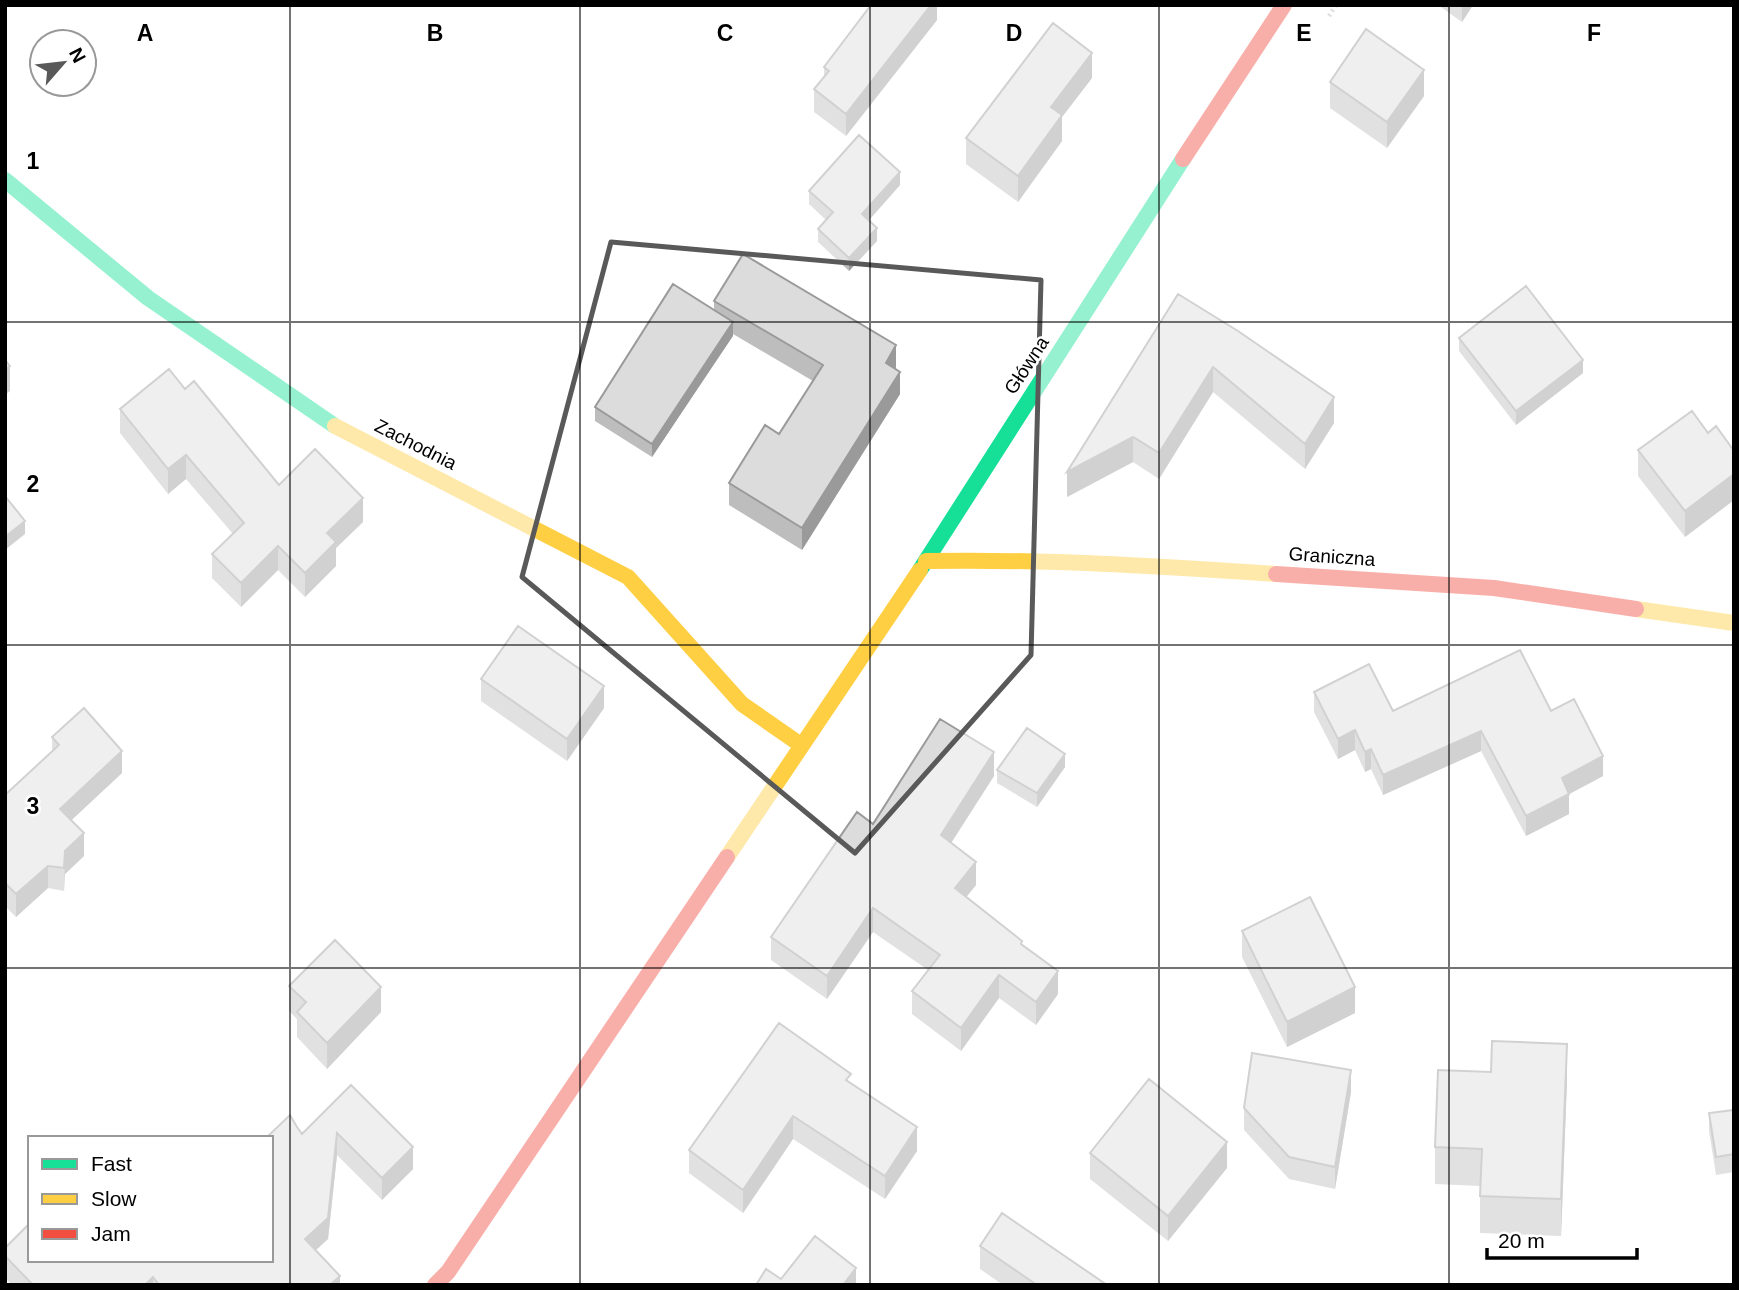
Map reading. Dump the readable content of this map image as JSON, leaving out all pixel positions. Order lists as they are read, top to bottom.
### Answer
{
  "streets": {
    "street": ["Główna", "Zachodnia", "Graniczna"]
  },
  "crossings": [
    ["Główna", "Zachodnia"],
    ["Główna", "Graniczna"]
  ],
  "legend": ["Fast", "Slow", "Jam"],
  "scale_bar": "20 m",
  "north": "top right",
  "grid": {
    "columns": [
      "A",
      "B",
      "C",
      "D",
      "E",
      "F"
    ],
    "rows": ["1", "2", "3"]
  }
}
